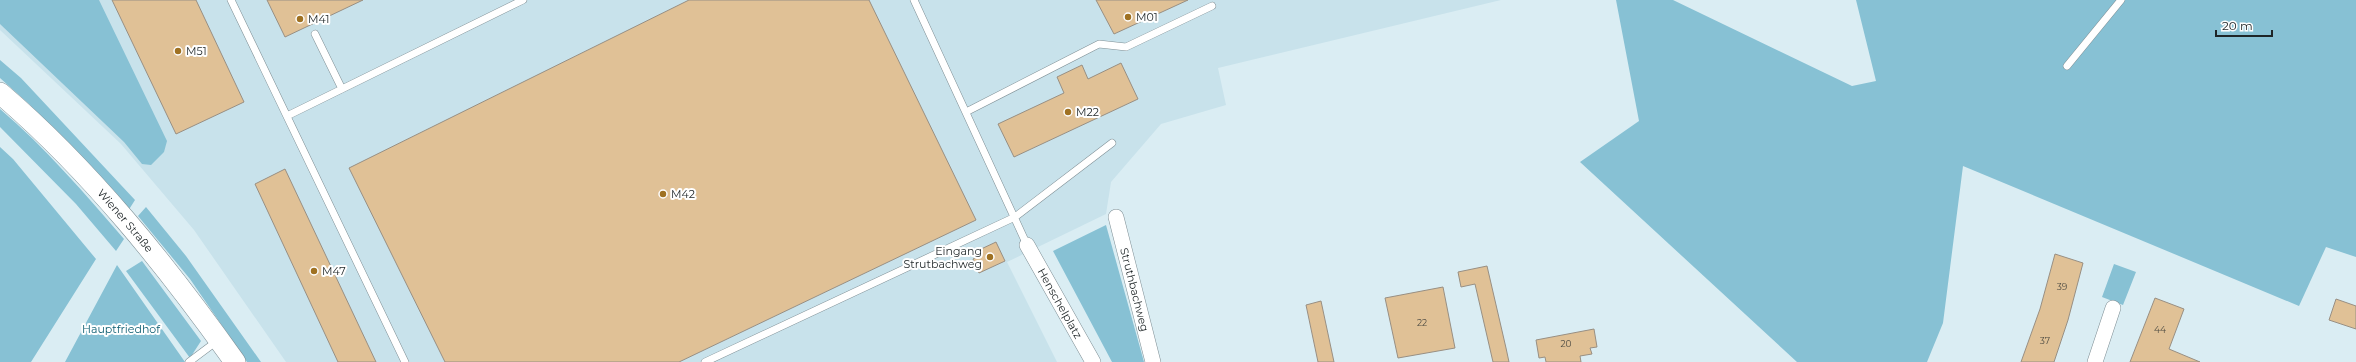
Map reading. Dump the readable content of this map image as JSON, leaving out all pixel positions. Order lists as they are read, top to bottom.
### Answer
{
  "streets": {
    "main road": ["Wiener Straße"],
    "street": ["Struthbachweg", "Henschelplatz"]
  },
  "parks": ["Hauptfriedhof"],
  "places": [
    "M01",
    "M41",
    "M51",
    "M22",
    "M42",
    "Eingang Strutbachweg",
    "M47"
  ],
  "house_numbers": [
    "39",
    "22",
    "44",
    "37",
    "20"
  ],
  "scale_bar": "20 m"
}
